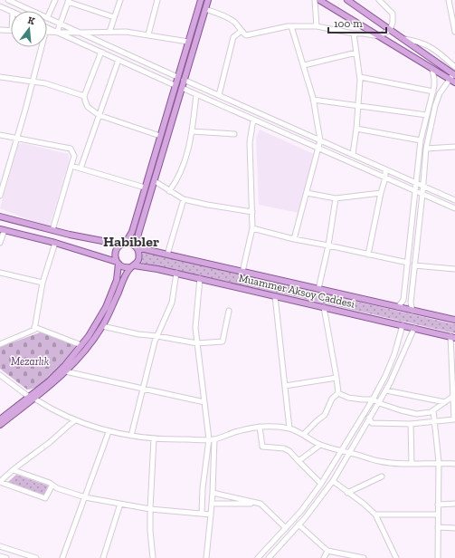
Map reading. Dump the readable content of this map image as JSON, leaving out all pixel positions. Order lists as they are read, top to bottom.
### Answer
{
  "streets": {
    "main road": ["Muammer Aksoy Caddesi"]
  },
  "districts": ["Habibler"],
  "parks": ["Mezarlık"],
  "scale_bar": "100 m",
  "north": "top"
}
